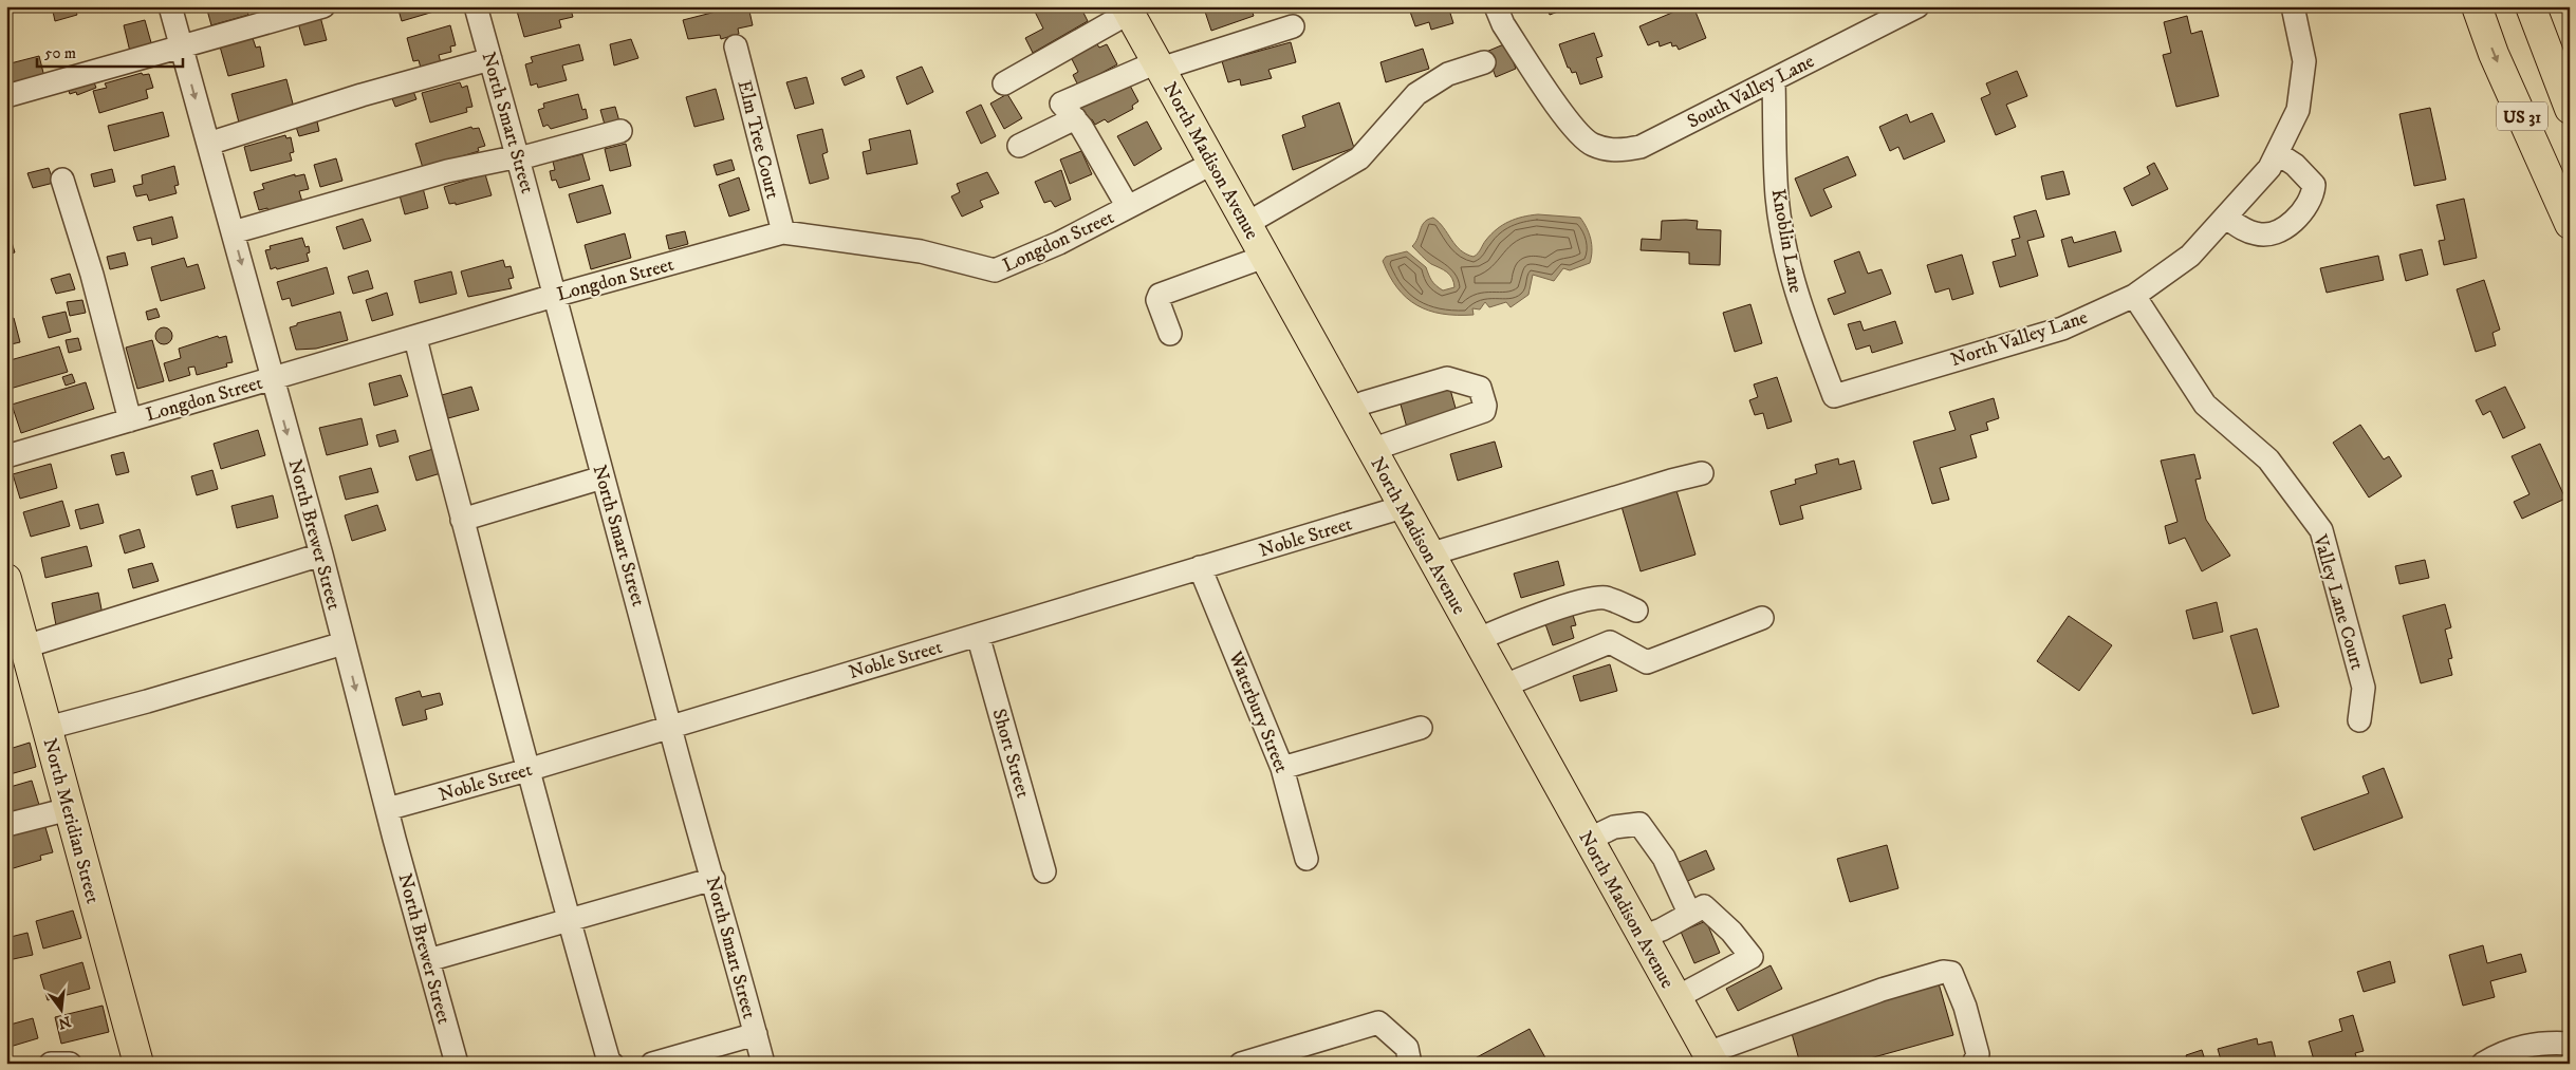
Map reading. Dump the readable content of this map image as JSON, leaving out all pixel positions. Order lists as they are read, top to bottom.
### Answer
{
  "streets": {
    "main road": ["US 31", "North Madison Avenue", "North Meridian Street"],
    "street": [
      "South Valley Lane",
      "North Smart Street",
      "Elm Tree Court",
      "Longdon Street",
      "Knoblin Lane",
      "North Valley Lane",
      "North Brewer Street",
      "Noble Street",
      "Valley Lane Court",
      "Waterbury Street",
      "Short Street"
    ]
  },
  "crossings": [
    ["South Valley Lane", "Knoblin Lane"],
    ["North Smart Street", "Longdon Street"],
    ["North Smart Street", "Noble Street"],
    ["Elm Tree Court", "Longdon Street"],
    ["North Madison Avenue", "Longdon Street"],
    ["North Madison Avenue", "Noble Street"],
    ["Longdon Street", "North Brewer Street"],
    ["Knoblin Lane", "North Valley Lane"],
    ["North Valley Lane", "Valley Lane Court"],
    ["North Brewer Street", "Noble Street"],
    ["Noble Street", "Waterbury Street"],
    ["Noble Street", "Short Street"]
  ],
  "scale_bar": "50 m",
  "north": "bottom"
}
